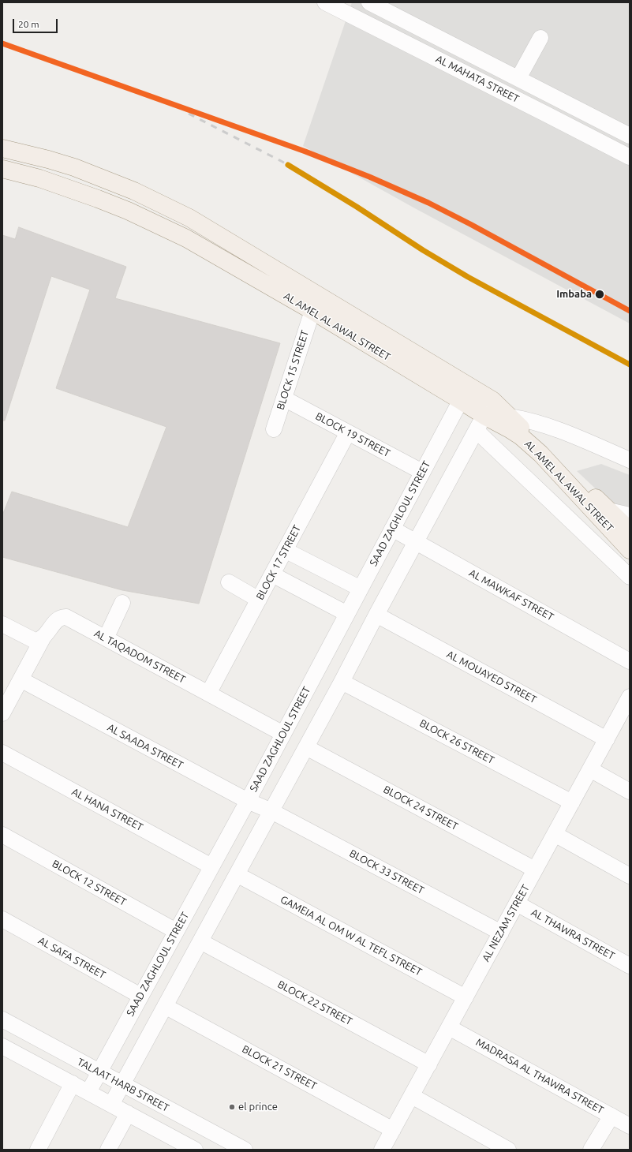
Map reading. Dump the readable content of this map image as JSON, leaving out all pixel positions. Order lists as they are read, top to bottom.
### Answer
{
  "streets": {
    "main road": ["AL AMEL AL AWAL STREET"],
    "street": [
      "AL MAHATA STREET",
      "BLOCK 15 STREET",
      "BLOCK 19 STREET",
      "SAAD ZAGHLOUL STREET",
      "BLOCK 17 STREET",
      "AL MAWKAF STREET",
      "AL TAQADOM STREET",
      "AL MOUAYED STREET",
      "BLOCK 26 STREET",
      "AL SAADA STREET",
      "BLOCK 24 STREET",
      "AL HANA STREET",
      "BLOCK 33 STREET",
      "BLOCK 12 STREET",
      "AL NEZAM STREET",
      "AL THAWRA STREET",
      "GAMEIA AL OM W AL TEFL STREET",
      "AL SAFA STREET",
      "BLOCK 22 STREET",
      "BLOCK 21 STREET",
      "MADRASA AL THAWRA STREET",
      "TALAAT HARB STREET"
    ]
  },
  "crossings": [
    ["AL AMEL AL AWAL STREET", "BLOCK 15 STREET"],
    ["AL AMEL AL AWAL STREET", "SAAD ZAGHLOUL STREET"],
    ["BLOCK 15 STREET", "BLOCK 19 STREET"],
    ["BLOCK 19 STREET", "SAAD ZAGHLOUL STREET"],
    ["BLOCK 19 STREET", "BLOCK 17 STREET"],
    ["SAAD ZAGHLOUL STREET", "AL MAWKAF STREET"],
    ["SAAD ZAGHLOUL STREET", "AL TAQADOM STREET"],
    ["SAAD ZAGHLOUL STREET", "AL SAADA STREET"],
    ["SAAD ZAGHLOUL STREET", "AL HANA STREET"],
    ["SAAD ZAGHLOUL STREET", "BLOCK 12 STREET"],
    ["SAAD ZAGHLOUL STREET", "AL SAFA STREET"],
    ["SAAD ZAGHLOUL STREET", "TALAAT HARB STREET"],
    ["BLOCK 17 STREET", "AL TAQADOM STREET"],
    ["AL MOUAYED STREET", "AL NEZAM STREET"],
    ["BLOCK 26 STREET", "AL NEZAM STREET"],
    ["AL SAADA STREET", "BLOCK 33 STREET"],
    ["BLOCK 24 STREET", "AL NEZAM STREET"],
    ["BLOCK 33 STREET", "AL NEZAM STREET"],
    ["AL NEZAM STREET", "AL THAWRA STREET"],
    ["AL NEZAM STREET", "GAMEIA AL OM W AL TEFL STREET"],
    ["AL NEZAM STREET", "BLOCK 22 STREET"],
    ["AL NEZAM STREET", "BLOCK 21 STREET"],
    ["AL NEZAM STREET", "MADRASA AL THAWRA STREET"]
  ],
  "places": ["Imbaba", "el prince"],
  "scale_bar": "20 m"
}
